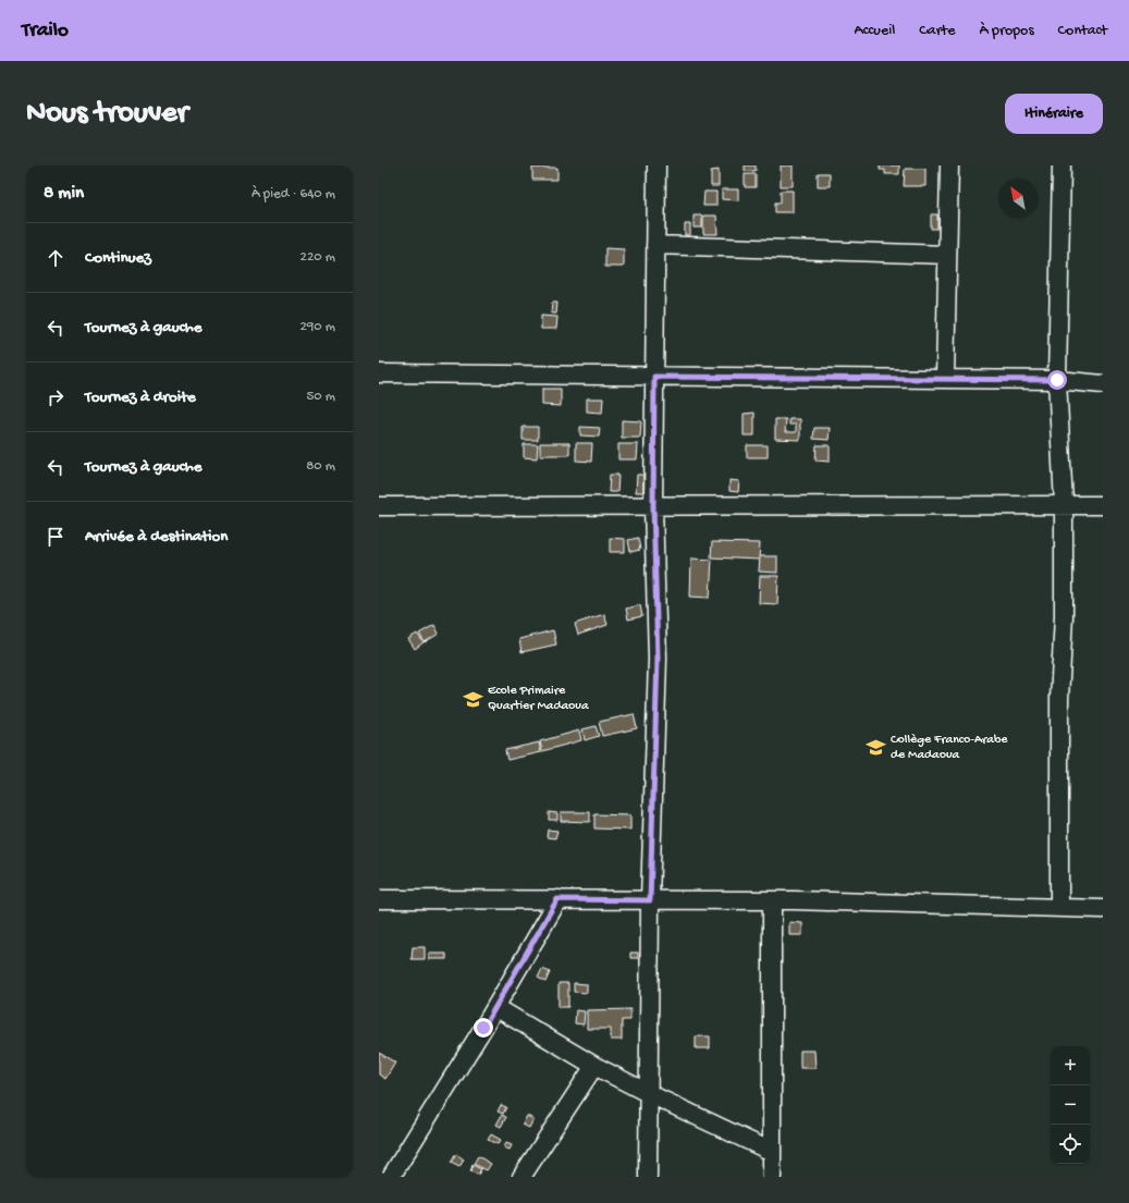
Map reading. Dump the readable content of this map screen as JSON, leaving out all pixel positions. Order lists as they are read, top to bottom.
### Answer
{
  "places": {
    "school or university": ["Ecole Primaire Quartier Madaoua", "Collège Franco-Arabe de Madaoua"]
  },
  "north": "top left",
  "page": {
    "header": "Trailo",
    "nav": [
      "Accueil",
      "Carte",
      "À propos",
      "Contact"
    ],
    "buttons": "Itinéraire",
    "title": "Nous trouver",
    "heading": ["8 min", "À pied · 640 m"],
    "list": [
      ["Continuez", "220 m"],
      ["Tournez à gauche", "290 m"],
      ["Tournez à droite", "50 m"],
      ["Tournez à gauche", "80 m"],
      "Arrivée à destination"
    ],
    "map_buttons": ["+", "−"]
  }
}
